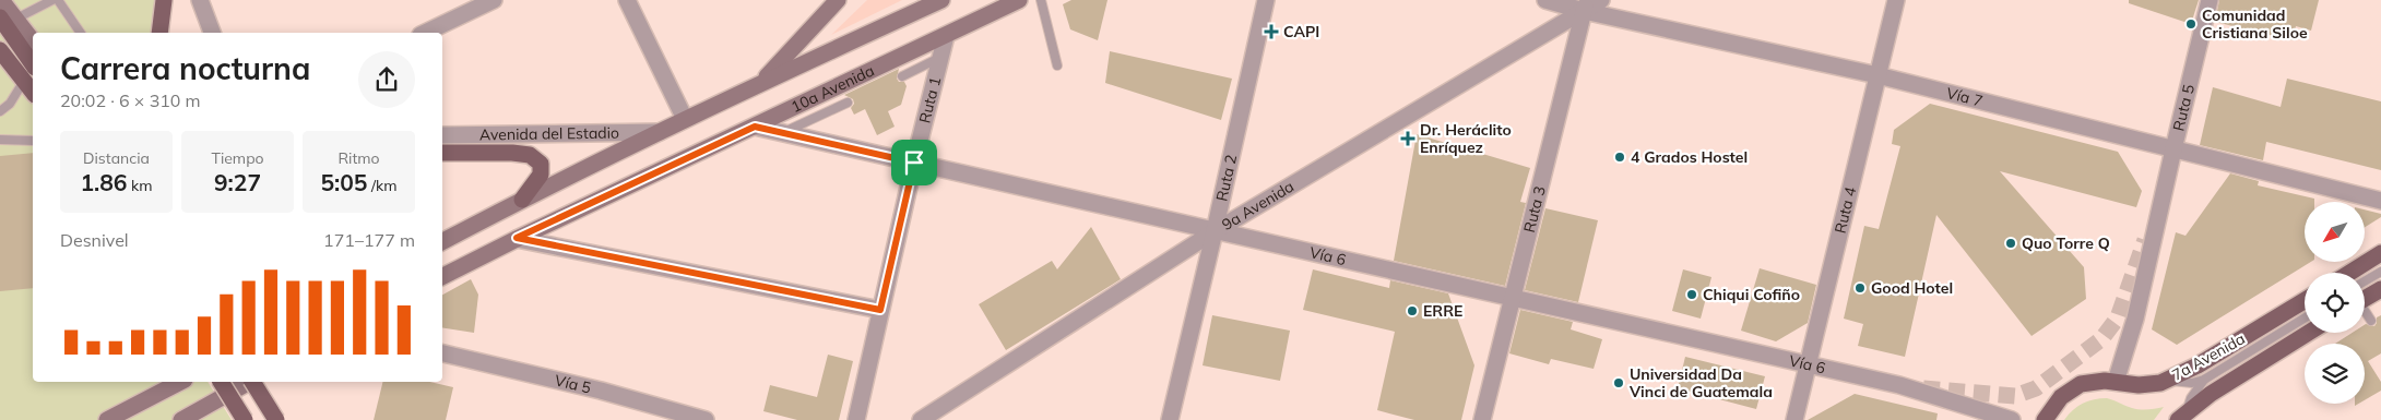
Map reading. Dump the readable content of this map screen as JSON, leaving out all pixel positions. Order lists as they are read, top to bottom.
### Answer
{
  "streets": {
    "main road": ["10a Avenida", "7a Avenida"],
    "street": [
      "Vía 7",
      "Ruta 1",
      "Ruta 5",
      "Avenida del Estadio",
      "Ruta 2",
      "9a Avenida",
      "Ruta 4",
      "Ruta 3",
      "Vía 6",
      "Vía 5"
    ]
  },
  "crossings": [
    ["10a Avenida", "Ruta 1"],
    ["10a Avenida", "Vía 6"],
    ["Vía 7", "Ruta 5"],
    ["Vía 7", "9a Avenida"],
    ["Vía 7", "Ruta 4"],
    ["Vía 7", "Ruta 3"],
    ["Ruta 1", "Vía 6"],
    ["Ruta 5", "7a Avenida"],
    ["Ruta 2", "9a Avenida"],
    ["Ruta 2", "Vía 6"],
    ["9a Avenida", "Ruta 3"],
    ["9a Avenida", "Vía 6"],
    ["Ruta 4", "Vía 6"],
    ["Ruta 3", "Vía 6"]
  ],
  "places": {
    "other": [
      "Comunidad Cristiana Siloe",
      "4 Grados Hostel",
      "Quo Torre Q",
      "Good Hotel",
      "Chiqui Cofiño",
      "ERRE",
      "Universidad Da Vinci de Guatemala"
    ],
    "health": ["CAPI", "Dr. Heráclito Enríquez"]
  },
  "north": "bottom left",
  "page": {
    "heading": ["Carrera nocturna", "20:02 · 6 × 310 m"],
    "stats": [
      ["Distancia", "1.86 km"],
      ["Tiempo", "9:27"],
      ["Ritmo", "5:05 /km"]
    ],
    "chart": ["Desnivel", "171–177 m"]
  }
}
